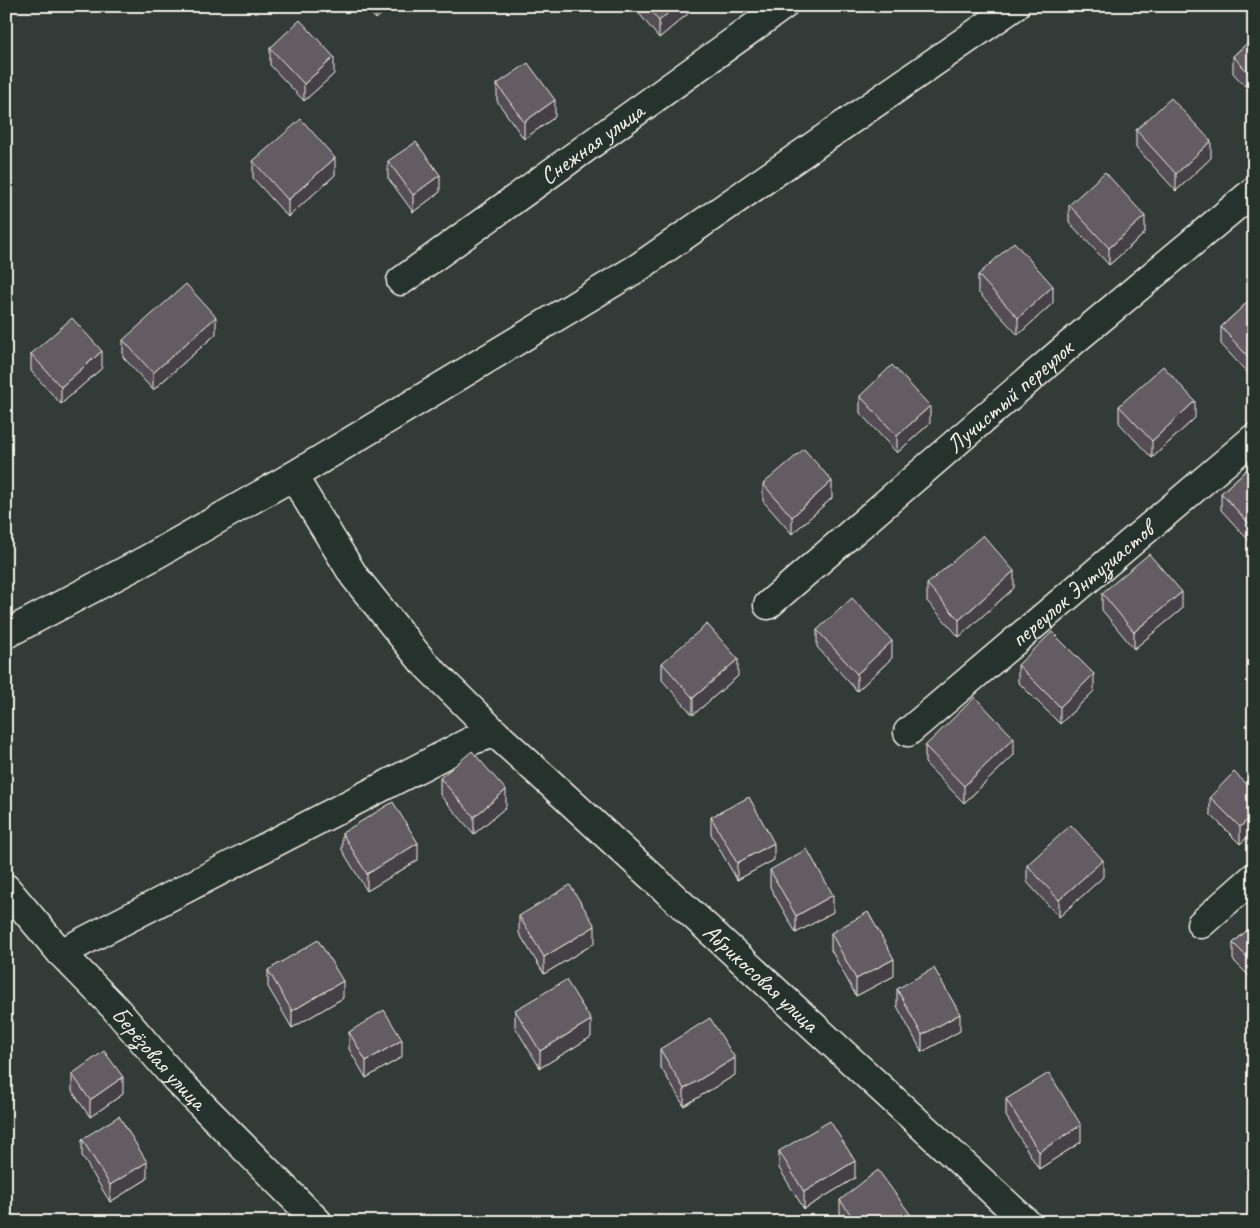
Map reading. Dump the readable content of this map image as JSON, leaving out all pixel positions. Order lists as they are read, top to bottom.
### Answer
{
  "streets": {
    "street": [
      "Снежная улица",
      "Лучистый переулок",
      "переулок Энтузиастов",
      "Абрикосовая улица",
      "Берёзовая улица"
    ]
  }
}
